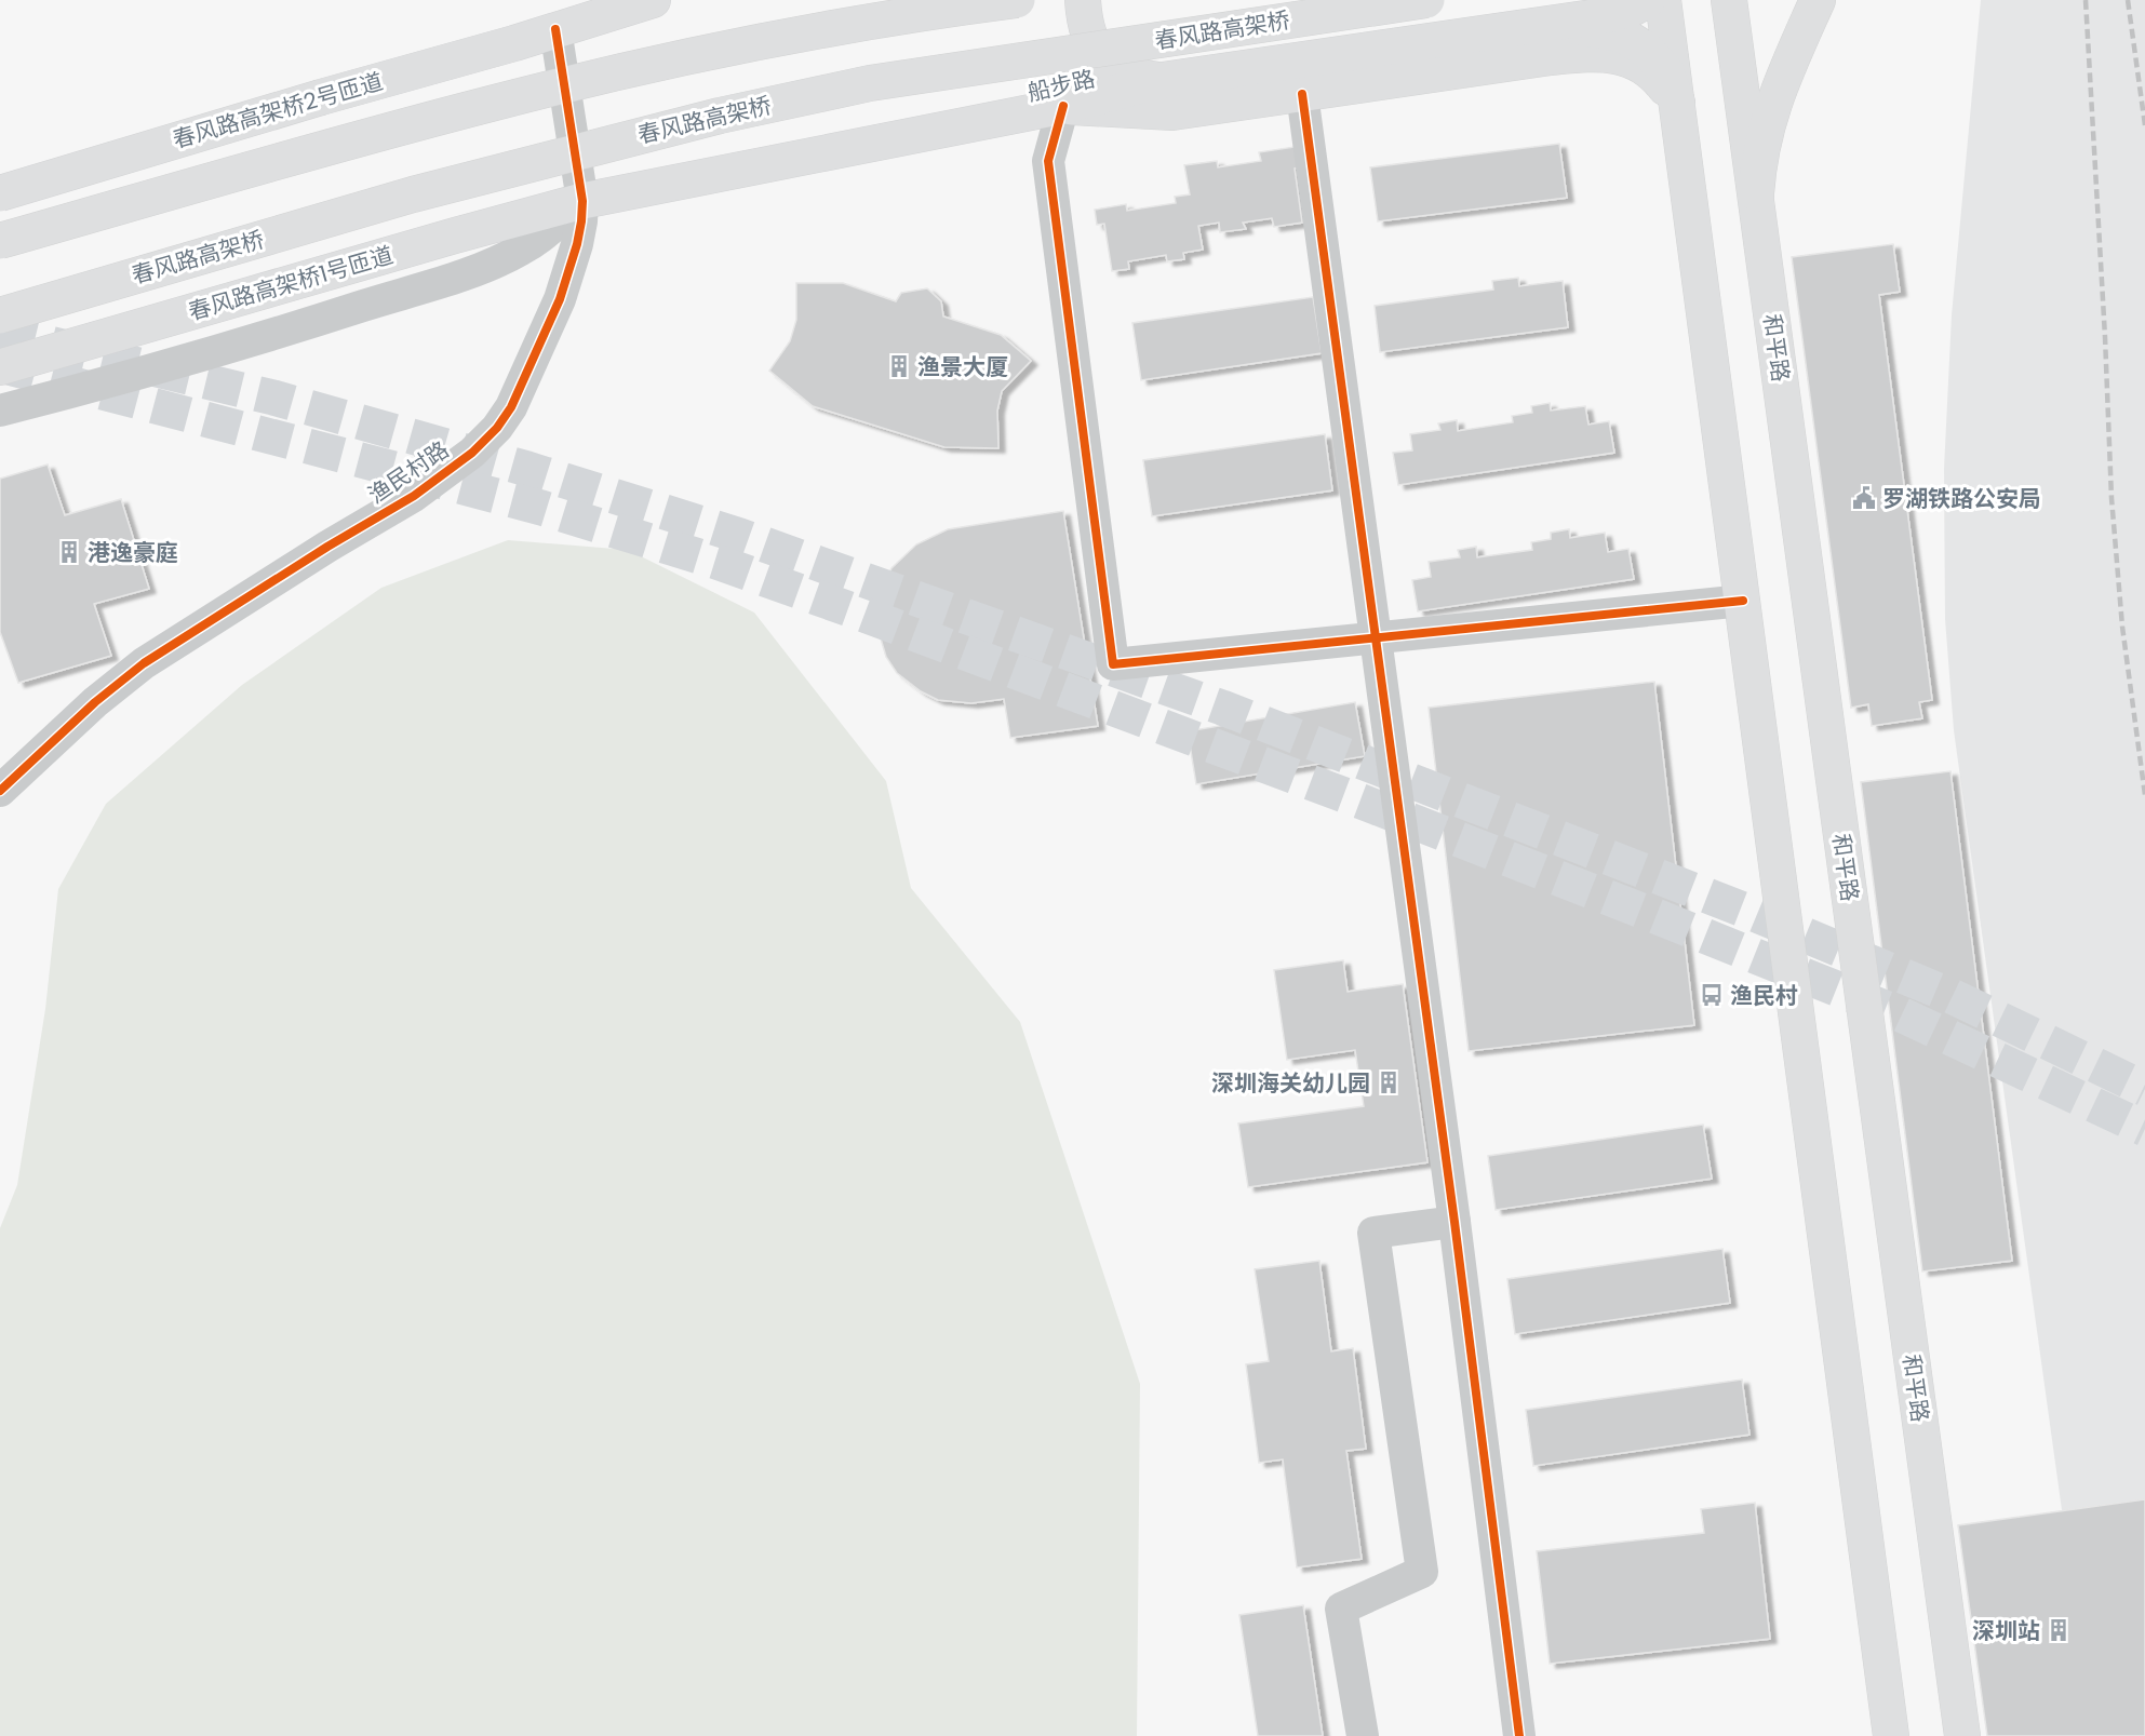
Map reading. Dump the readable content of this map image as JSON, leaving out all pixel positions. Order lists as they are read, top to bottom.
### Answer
{
  "streets": {
    "main road": [
      "春风路高架桥",
      "船步路",
      "春风路高架桥2号匝道",
      "春风路高架桥1号匝道",
      "和平路"
    ],
    "street": ["渔民村路"]
  },
  "crossings": [
    ["船步路", "春风路高架桥1号匝道"],
    ["船步路", "渔民村路"],
    ["春风路高架桥2号匝道", "渔民村路"],
    ["春风路高架桥1号匝道", "渔民村路"]
  ],
  "places": {
    "building": [
      "渔景大厦",
      "港逸豪庭",
      "深圳海关幼儿园",
      "深圳站"
    ],
    "public building": ["罗湖铁路公安局"],
    "bus stop": ["渔民村"]
  }
}
